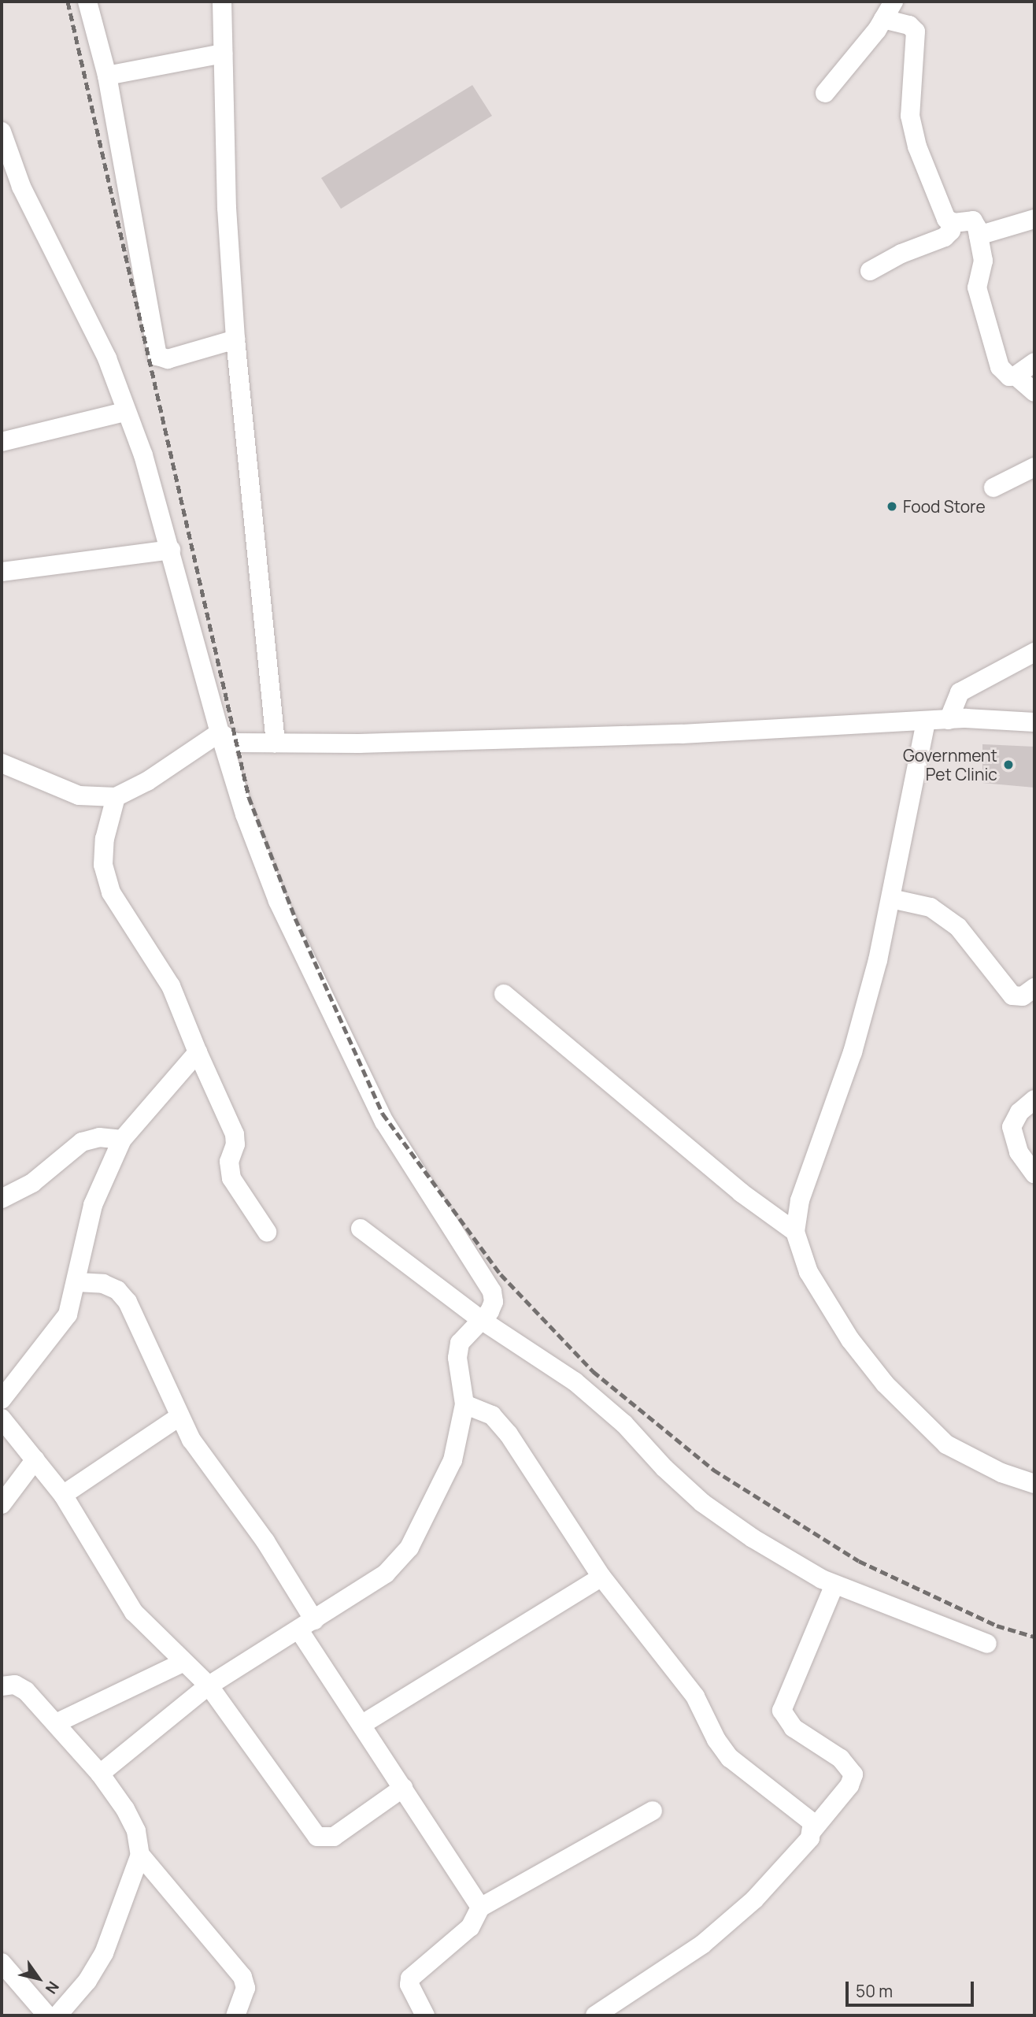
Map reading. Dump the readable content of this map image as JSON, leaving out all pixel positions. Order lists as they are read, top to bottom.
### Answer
{
  "places": ["Food Store", "Government Pet Clinic"],
  "scale_bar": "50 m",
  "north": "bottom right"
}
